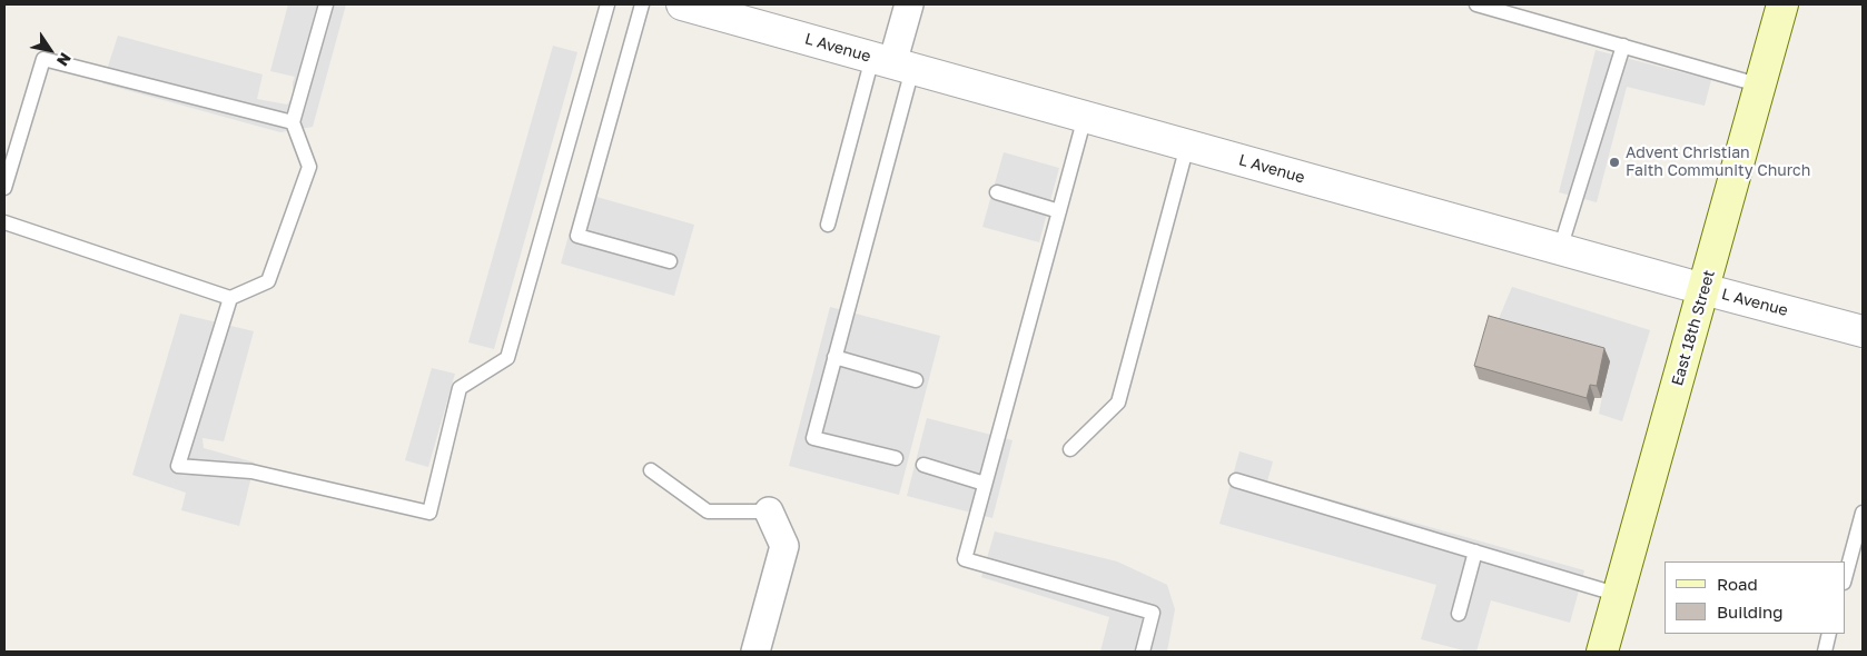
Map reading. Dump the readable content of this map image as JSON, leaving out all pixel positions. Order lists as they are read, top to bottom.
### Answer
{
  "streets": {
    "main road": ["East 18th Street"],
    "street": ["L Avenue"]
  },
  "crossings": [
    ["L Avenue", "East 18th Street"]
  ],
  "places": ["Advent Christian Faith Community Church"],
  "legend": ["Road", "Building"],
  "north": "bottom right"
}
